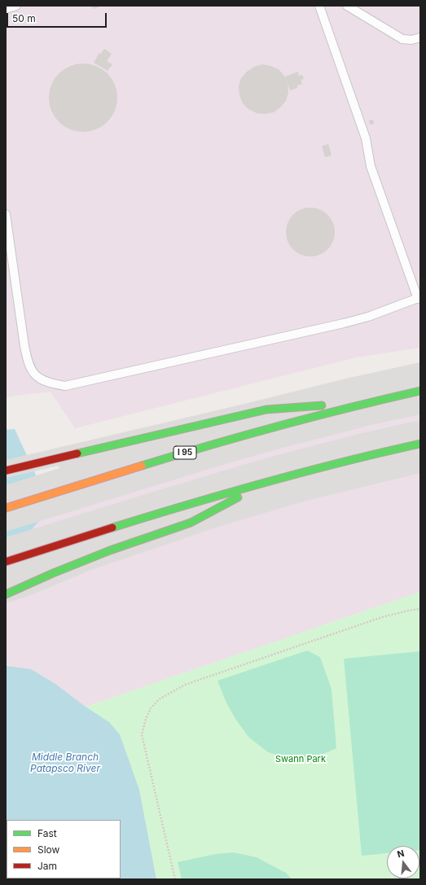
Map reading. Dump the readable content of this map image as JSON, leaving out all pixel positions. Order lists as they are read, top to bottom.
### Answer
{
  "streets": {
    "highway": ["I 95"]
  },
  "water": ["Middle Branch Patapsco River"],
  "parks": ["Swann Park"],
  "legend": ["Fast", "Slow", "Jam"],
  "scale_bar": "50 m",
  "north": "top"
}
